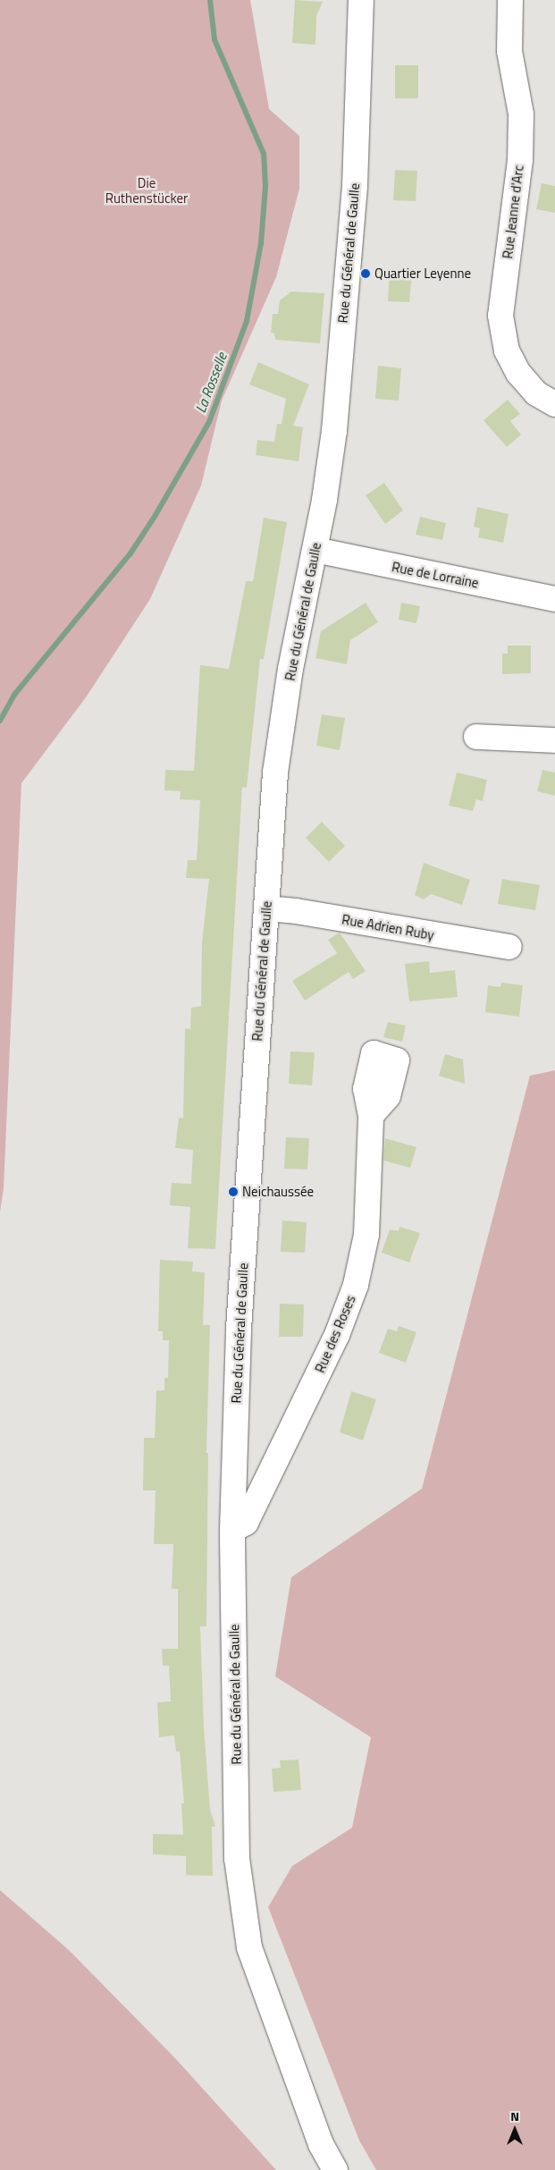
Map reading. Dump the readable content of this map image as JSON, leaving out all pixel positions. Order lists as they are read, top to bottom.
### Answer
{
  "streets": {
    "main road": [
      "Rue Jeanne d'Arc",
      "Rue du Général de Gaulle",
      "Rue de Lorraine",
      "Rue Adrien Ruby",
      "Rue des Roses"
    ]
  },
  "crossings": [
    ["Rue du Général de Gaulle", "Rue de Lorraine"],
    ["Rue du Général de Gaulle", "Rue Adrien Ruby"],
    ["Rue du Général de Gaulle", "Rue des Roses"]
  ],
  "water": ["La Rosselle"],
  "parks": ["Die Ruthenstücker"],
  "places": ["Quartier Leyenne", "Neichaussée"],
  "north": "top"
}
